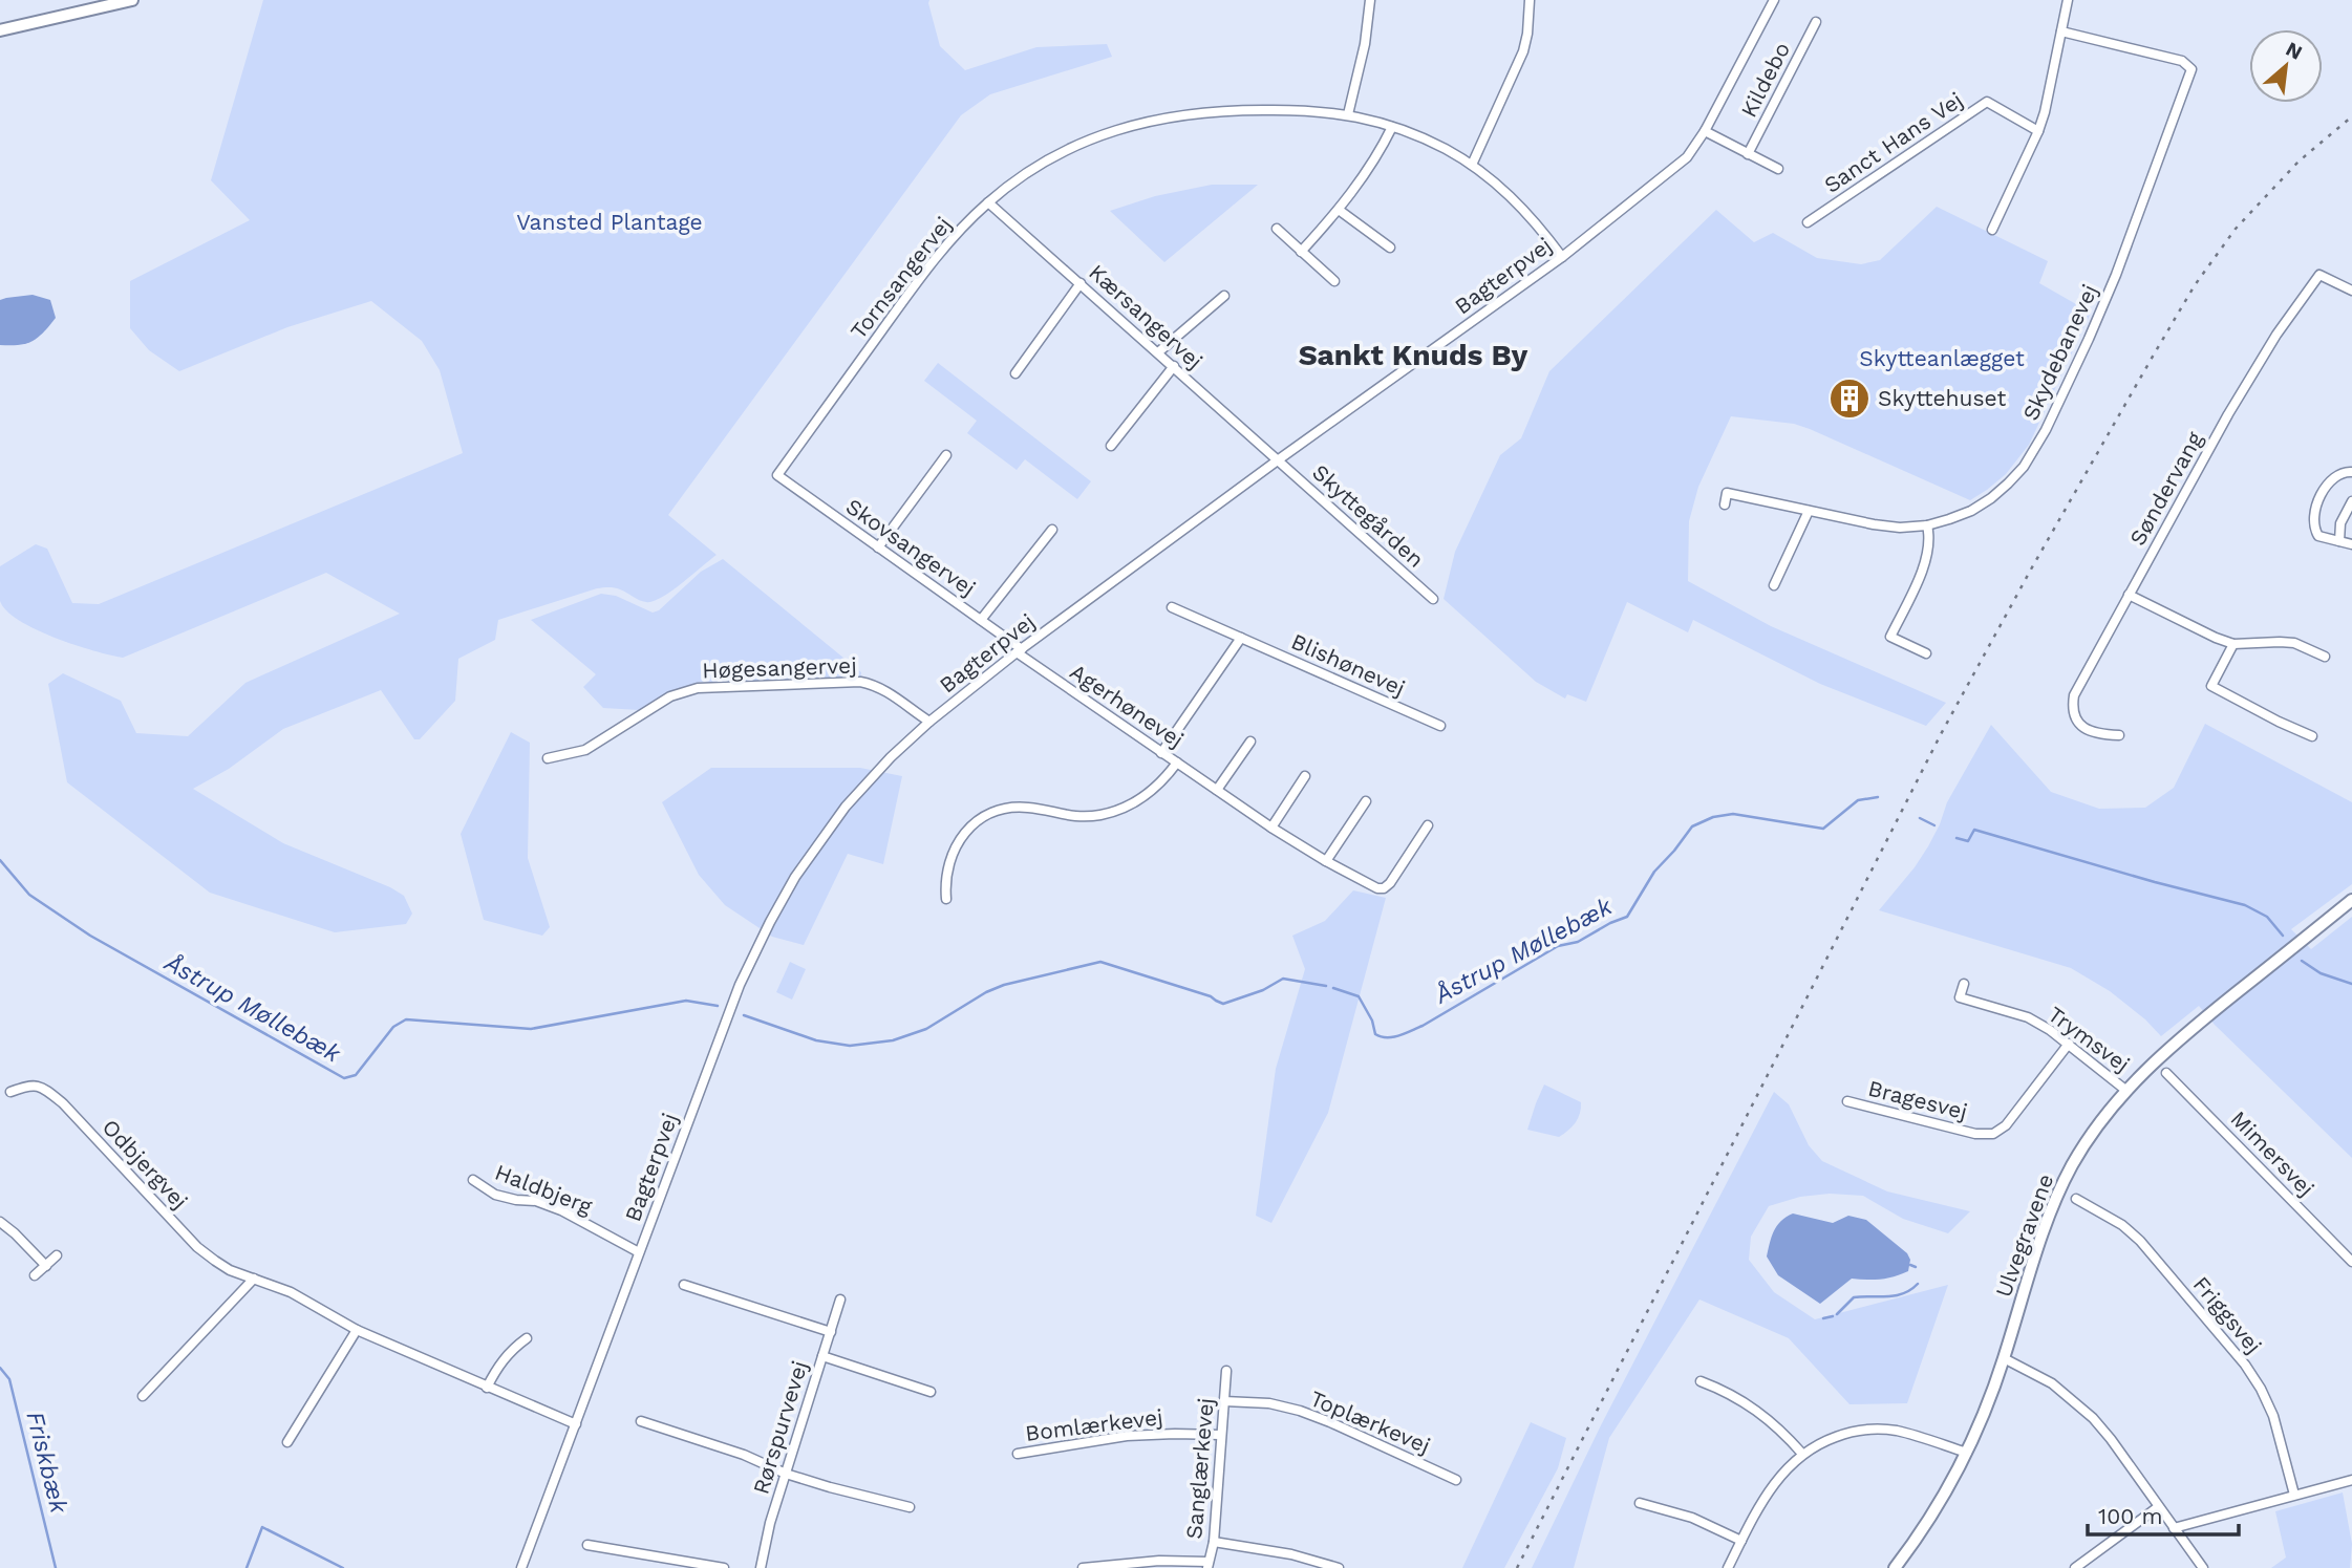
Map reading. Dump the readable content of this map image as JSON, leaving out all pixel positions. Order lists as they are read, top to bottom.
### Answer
{
  "streets": {
    "street": [
      "Kildebo",
      "Sanct Hans Vej",
      "Bagterpvej",
      "Tornsangervej",
      "Kærsangervej",
      "Skydebanevej",
      "Søndervang",
      "Skyttegården",
      "Skovsangervej",
      "Blishønevej",
      "Høgesangervej",
      "Agerhønevej",
      "Trymsvej",
      "Bragesvej",
      "Mimersvej",
      "Odbjergvej",
      "Haldbjerg",
      "Ulvegravene",
      "Friggsvej",
      "Toplærkevej",
      "Bomlærkevej",
      "Rørspurvevej",
      "Sanglærkevej"
    ]
  },
  "crossings": [
    ["Bagterpvej", "Tornsangervej"],
    ["Bagterpvej", "Kærsangervej"],
    ["Bagterpvej", "Skyttegården"],
    ["Bagterpvej", "Skovsangervej"],
    ["Bagterpvej", "Høgesangervej"],
    ["Bagterpvej", "Agerhønevej"],
    ["Bagterpvej", "Odbjergvej"],
    ["Bagterpvej", "Haldbjerg"],
    ["Tornsangervej", "Kærsangervej"],
    ["Tornsangervej", "Skovsangervej"],
    ["Kærsangervej", "Skyttegården"],
    ["Skovsangervej", "Agerhønevej"],
    ["Trymsvej", "Bragesvej"],
    ["Trymsvej", "Ulvegravene"],
    ["Toplærkevej", "Sanglærkevej"],
    ["Bomlærkevej", "Sanglærkevej"]
  ],
  "districts": ["Sankt Knuds By"],
  "water": ["Åstrup Møllebæk", "Friskbæk"],
  "parks": ["Vansted Plantage", "Skytteanlægget"],
  "places": {
    "building": ["Skyttehuset"]
  },
  "scale_bar": "100 m",
  "north": "top right"
}
